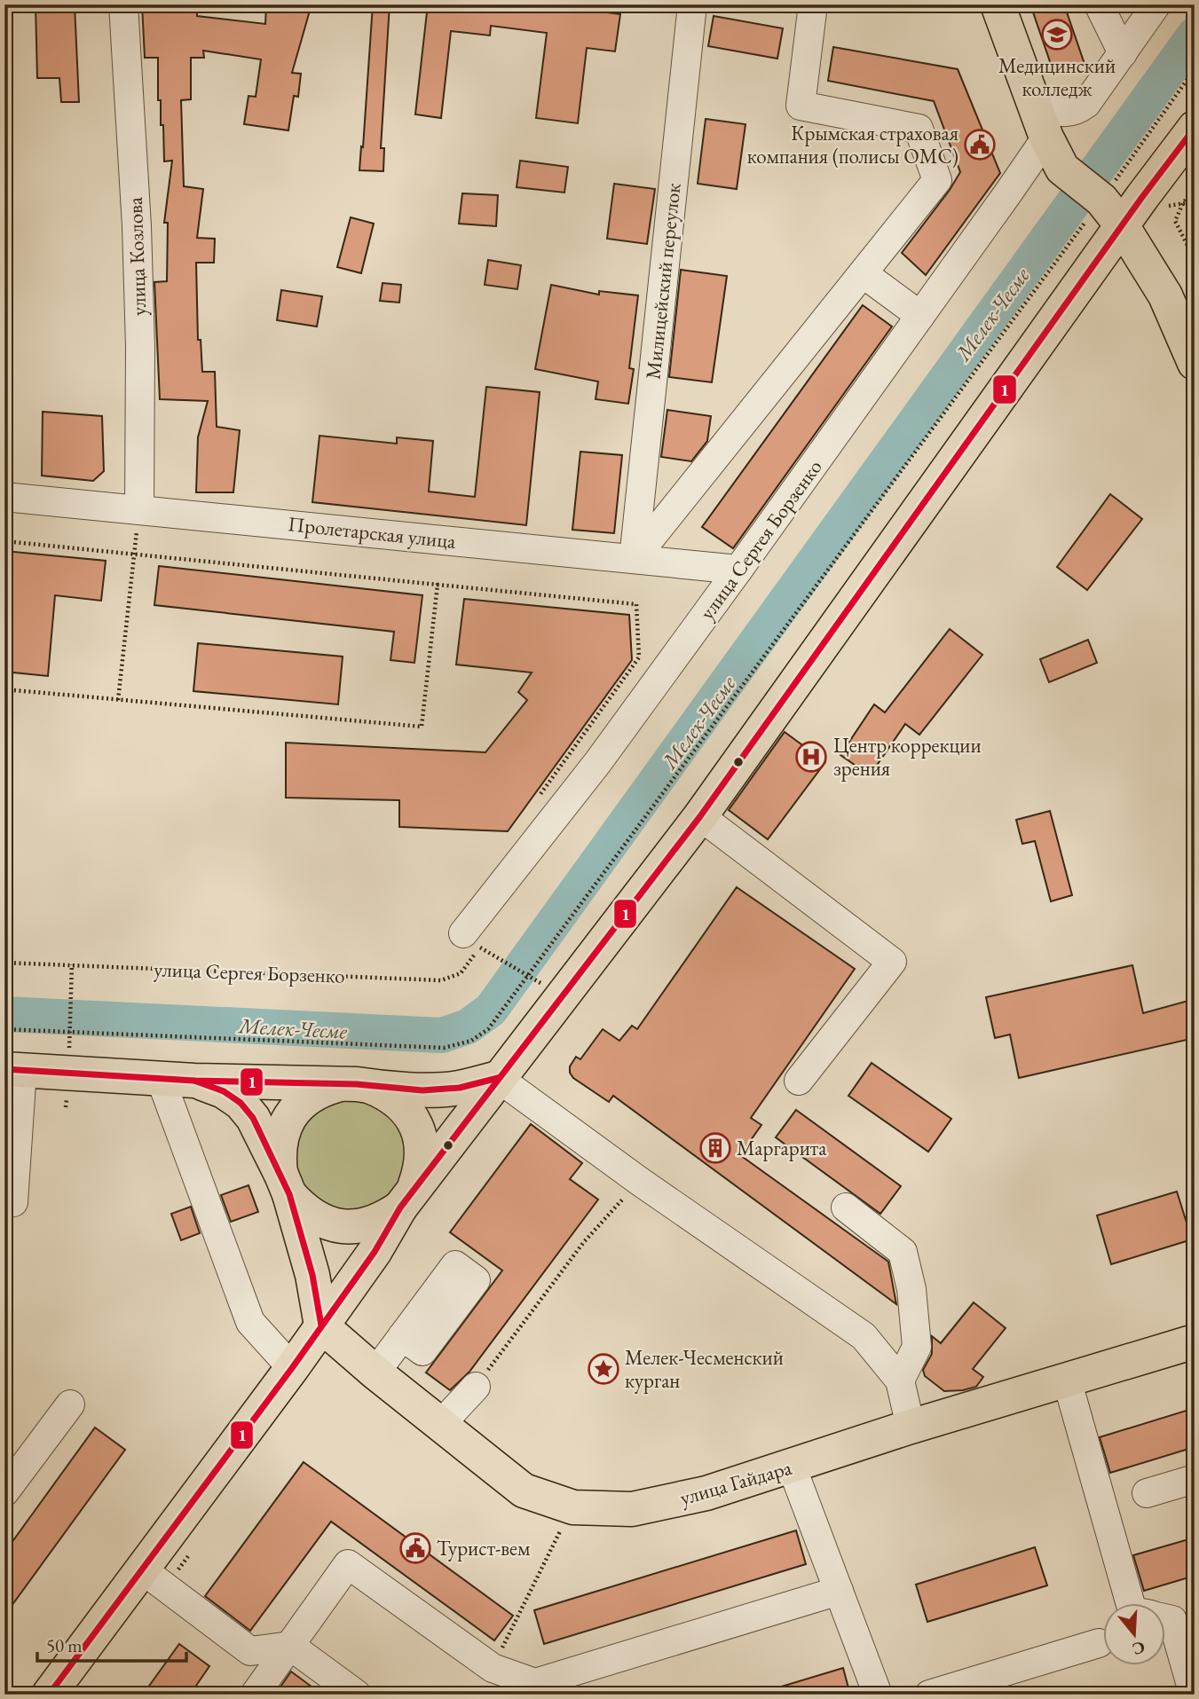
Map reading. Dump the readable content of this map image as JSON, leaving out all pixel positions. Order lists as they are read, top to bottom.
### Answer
{
  "streets": {
    "main road": ["улица Гайдара"],
    "street": [
      "улица Козлова",
      "Милицейский переулок",
      "Пролетарская улица",
      "улица Сергея Борзенко"
    ]
  },
  "crossings": [
    ["улица Козлова", "Пролетарская улица"],
    ["Милицейский переулок", "Пролетарская улица"],
    ["Пролетарская улица", "улица Сергея Борзенко"]
  ],
  "water": ["Мелек-Чесме"],
  "places": {
    "school or university": ["Медицинский колледж"],
    "public building": ["Крымская страховая компания (полисы ОМС)", "Турист-вем"],
    "hospital": ["Центр коррекции зрения"],
    "building": ["Маргарита"],
    "place": ["Мелек-Чесменский курган"]
  },
  "lines": ["transit line 1"],
  "scale_bar": "50 m",
  "north": "bottom"
}
